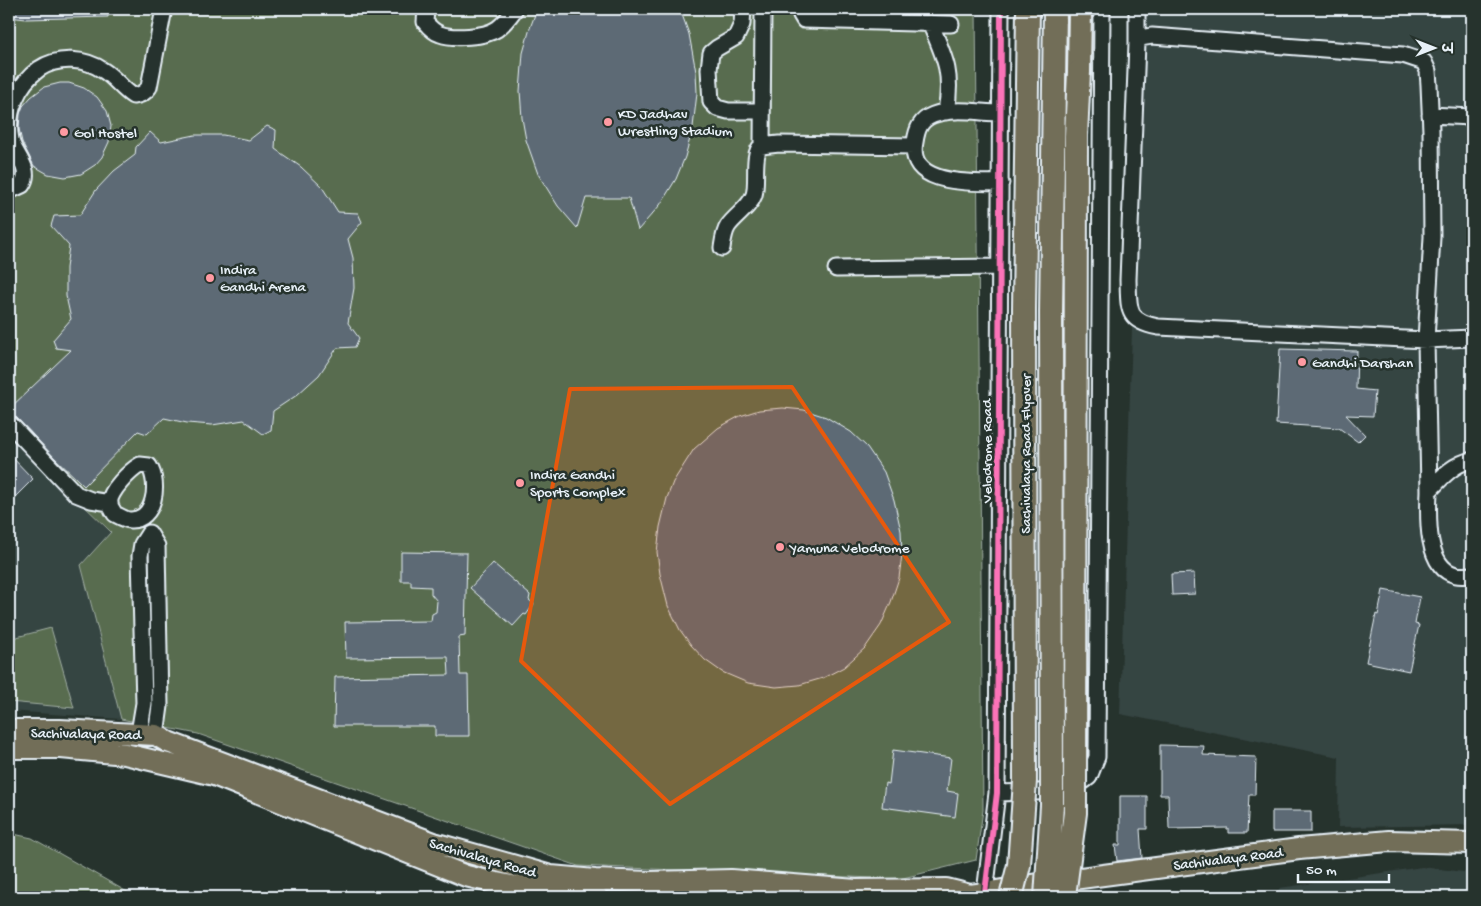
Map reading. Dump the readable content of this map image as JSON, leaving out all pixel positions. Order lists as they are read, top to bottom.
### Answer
{
  "streets": {
    "highway": ["Sachivalaya Road Flyover"],
    "main road": ["Sachivalaya Road"],
    "street": ["Velodrome Road"]
  },
  "crossings": [
    ["Velodrome Road", "Sachivalaya Road"]
  ],
  "places": [
    "KD Jadhav Wrestling Stadium",
    "Gol Hostel",
    "Indira Gandhi Arena",
    "Gandhi Darshan",
    "Indira Gandhi Sports Complex",
    "Yamuna Velodrome"
  ],
  "scale_bar": "50 m",
  "north": "right"
}
